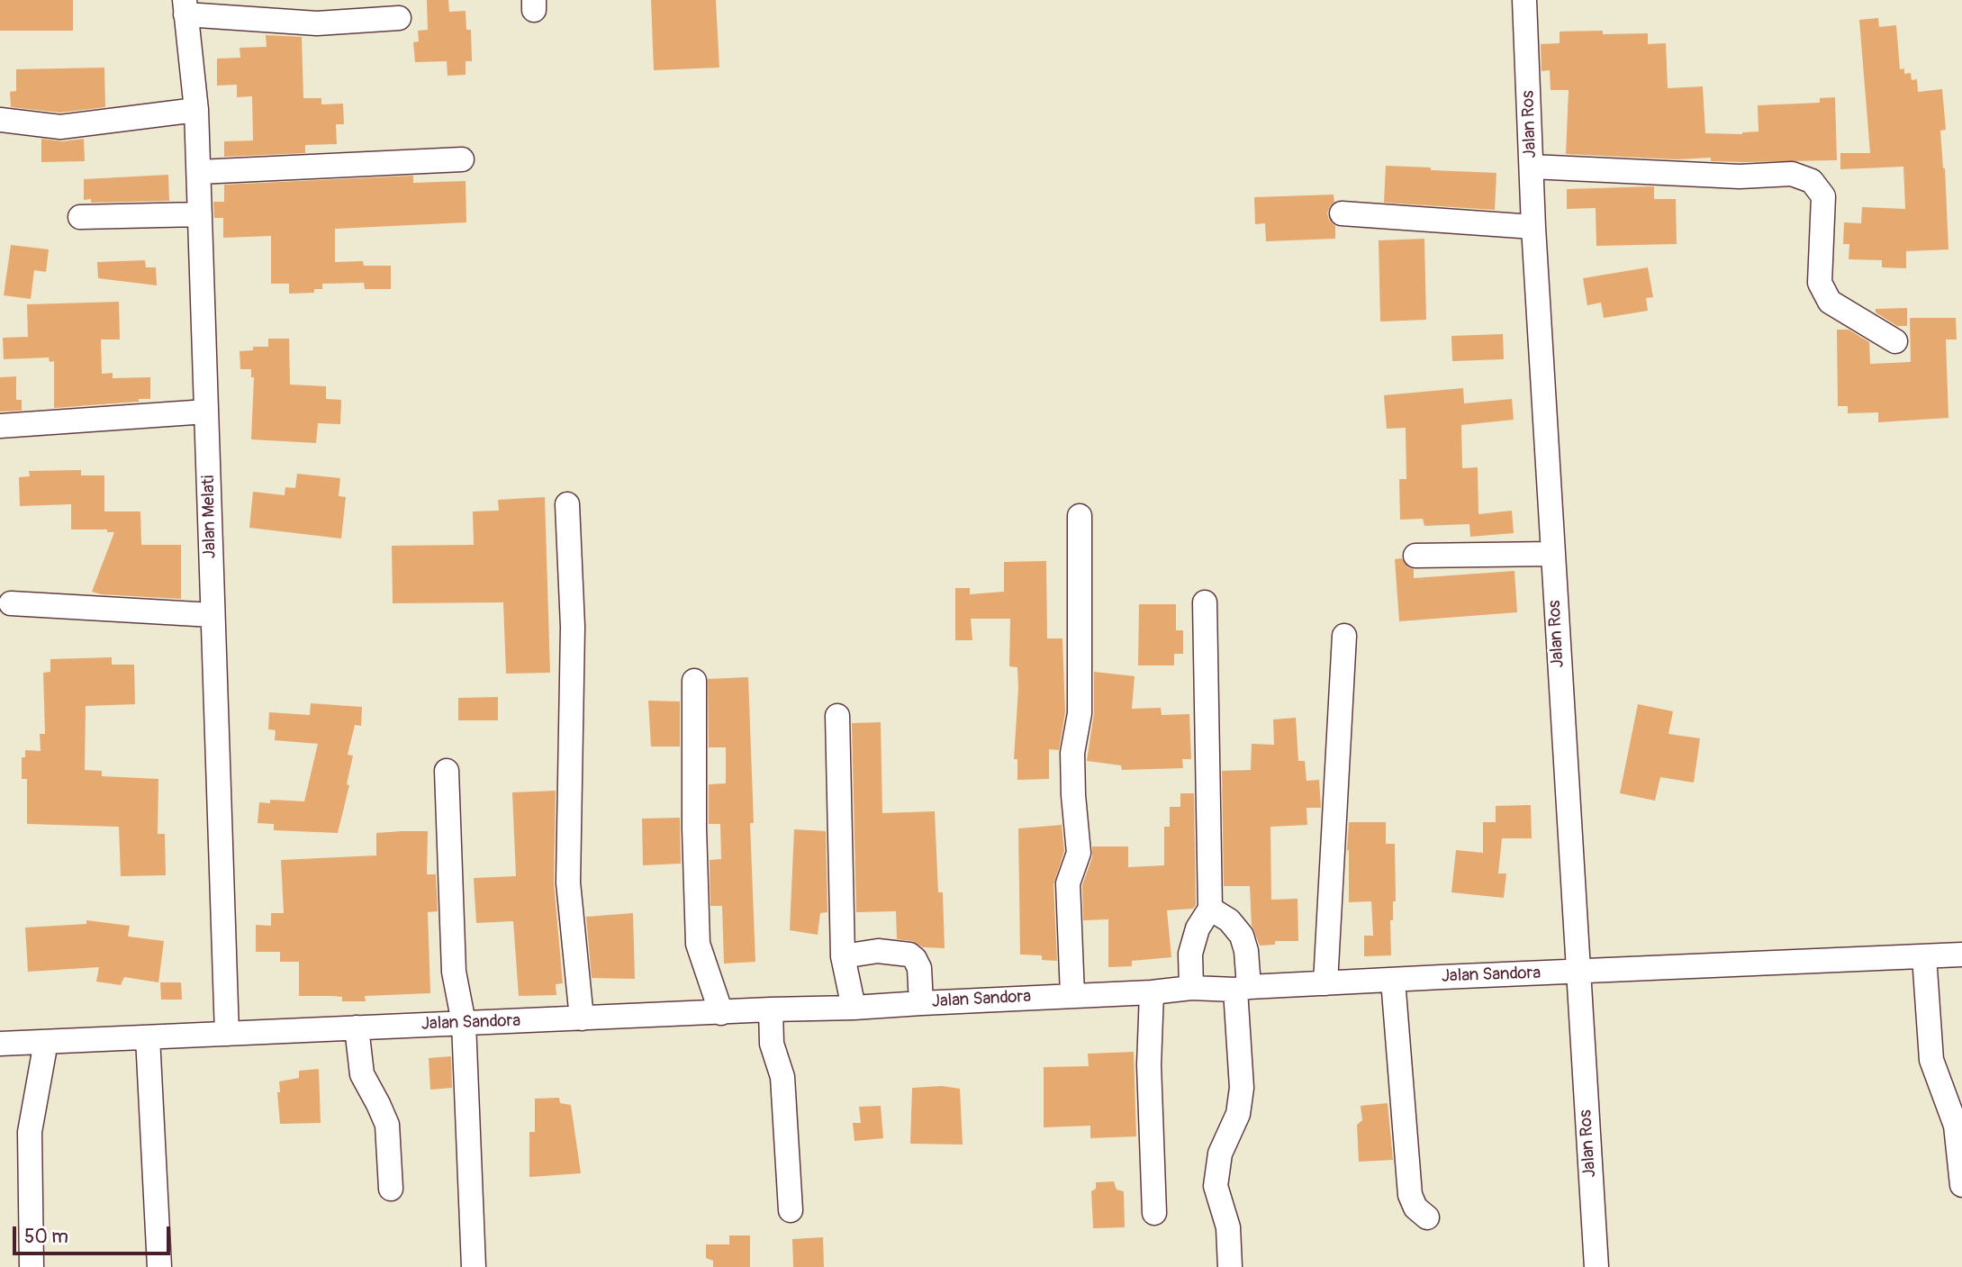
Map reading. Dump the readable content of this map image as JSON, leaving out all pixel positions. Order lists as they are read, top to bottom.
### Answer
{
  "streets": {
    "street": ["Jalan Ros", "Jalan Melati", "Jalan Sandora"]
  },
  "crossings": [
    ["Jalan Ros", "Jalan Sandora"],
    ["Jalan Melati", "Jalan Sandora"]
  ],
  "scale_bar": "50 m"
}
